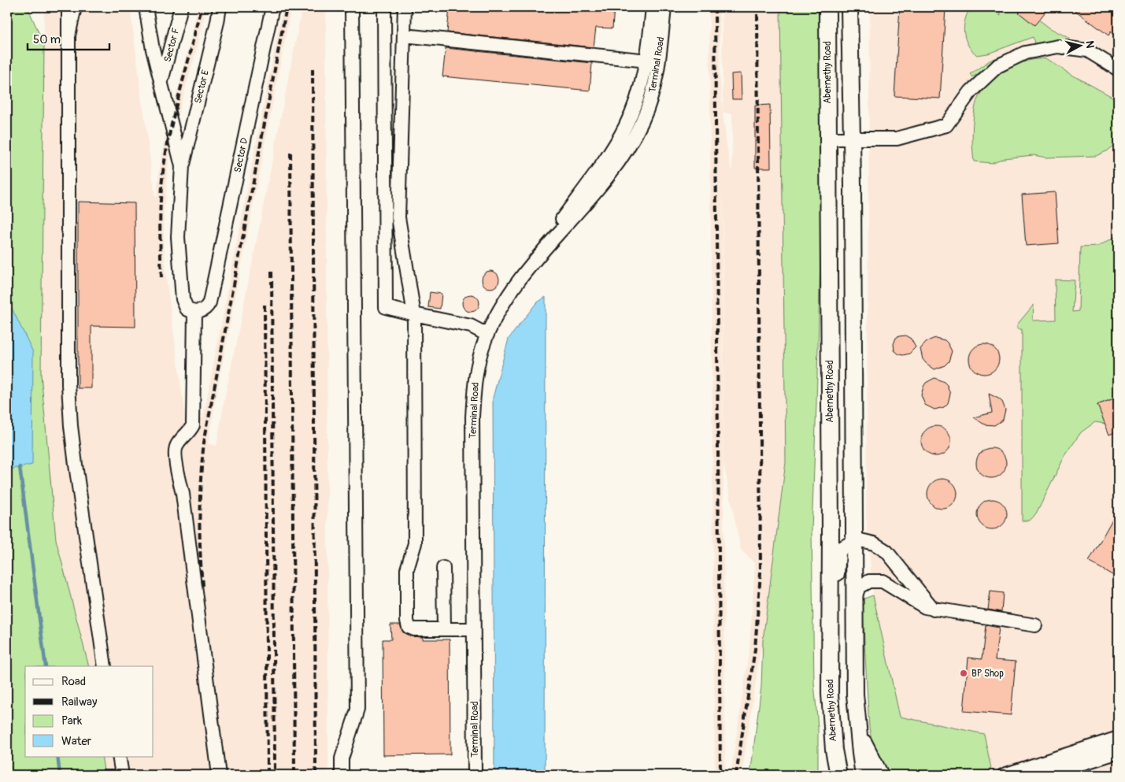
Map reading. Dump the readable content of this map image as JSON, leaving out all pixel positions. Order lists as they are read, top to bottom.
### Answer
{
  "streets": {
    "main road": ["Abernethy Road"],
    "street": [
      "Sector F",
      "Terminal Road",
      "Sector E",
      "Sector D"
    ]
  },
  "places": ["BP Shop"],
  "legend": [
    "Road",
    "Railway",
    "Park",
    "Water"
  ],
  "scale_bar": "50 m",
  "north": "right"
}
